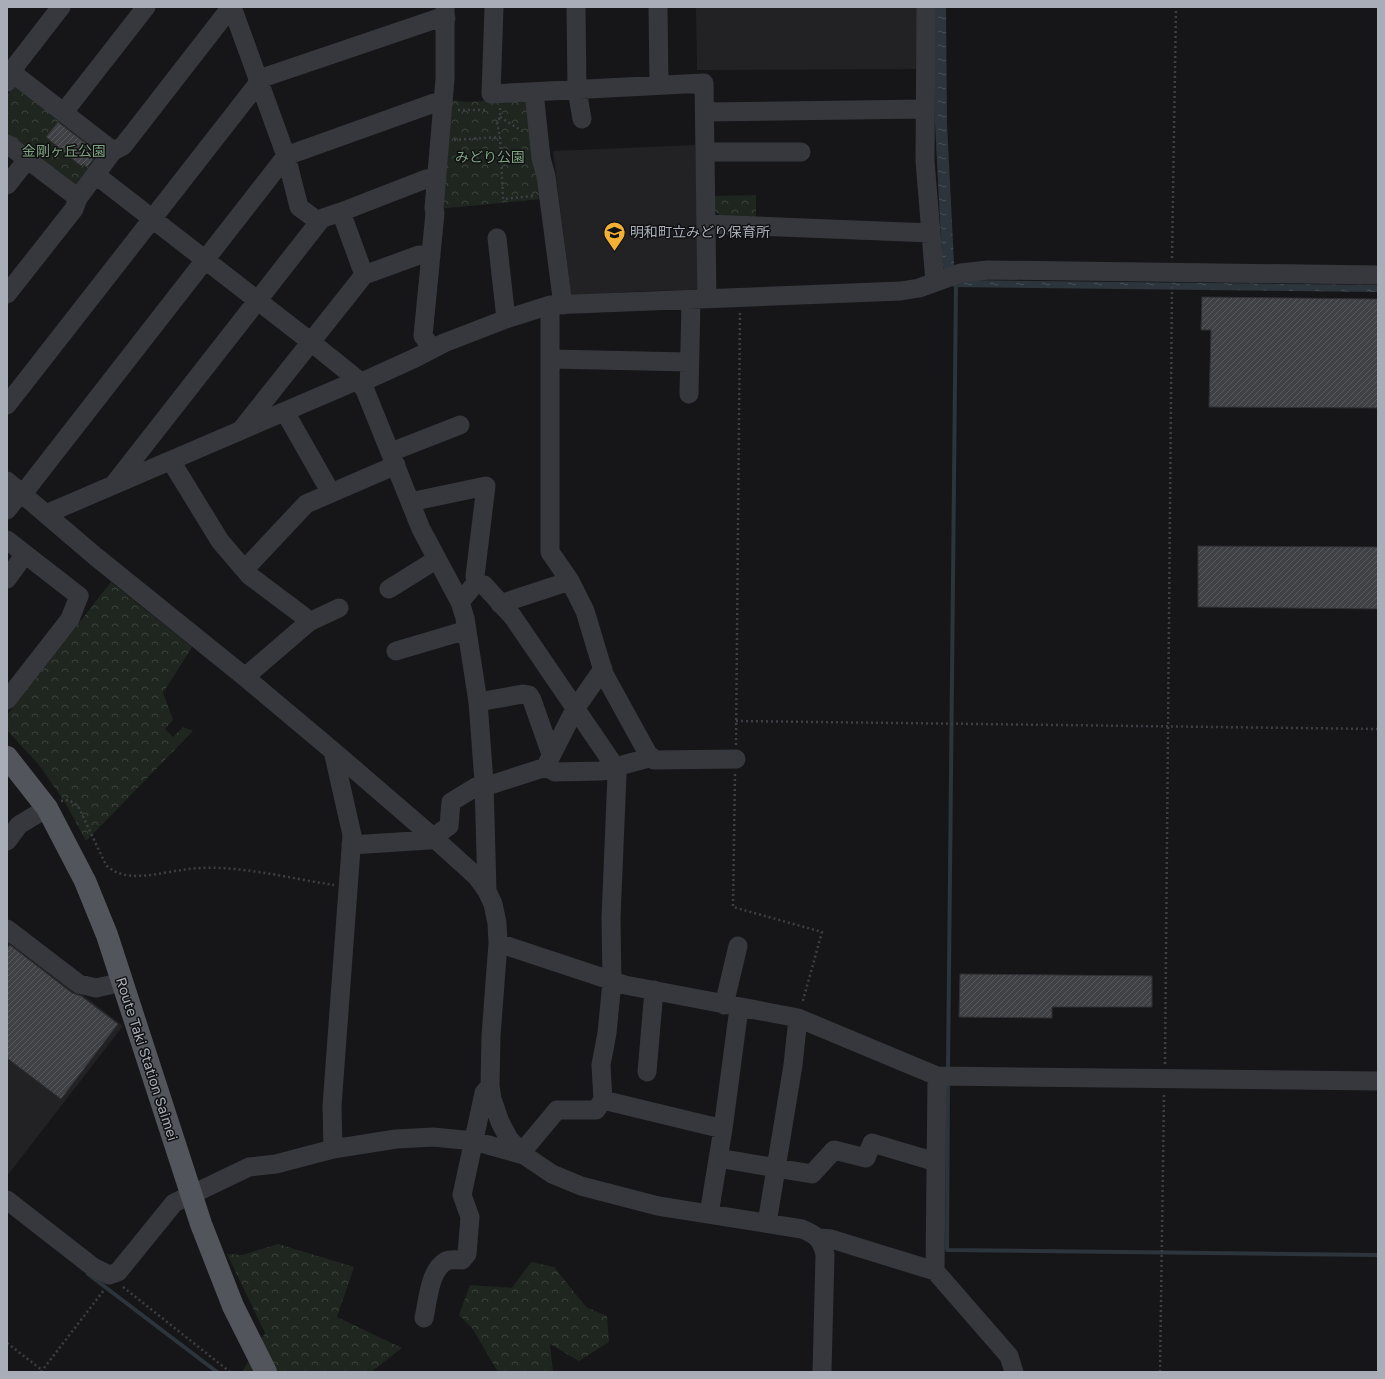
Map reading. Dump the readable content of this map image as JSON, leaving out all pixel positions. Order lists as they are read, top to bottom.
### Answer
{
  "streets": {
    "main road": ["Route Taki Station Saimei"]
  },
  "parks": ["金剛ヶ丘公園", "みどり公園"],
  "places": {
    "school or university": ["明和町立みどり保育所"]
  }
}
